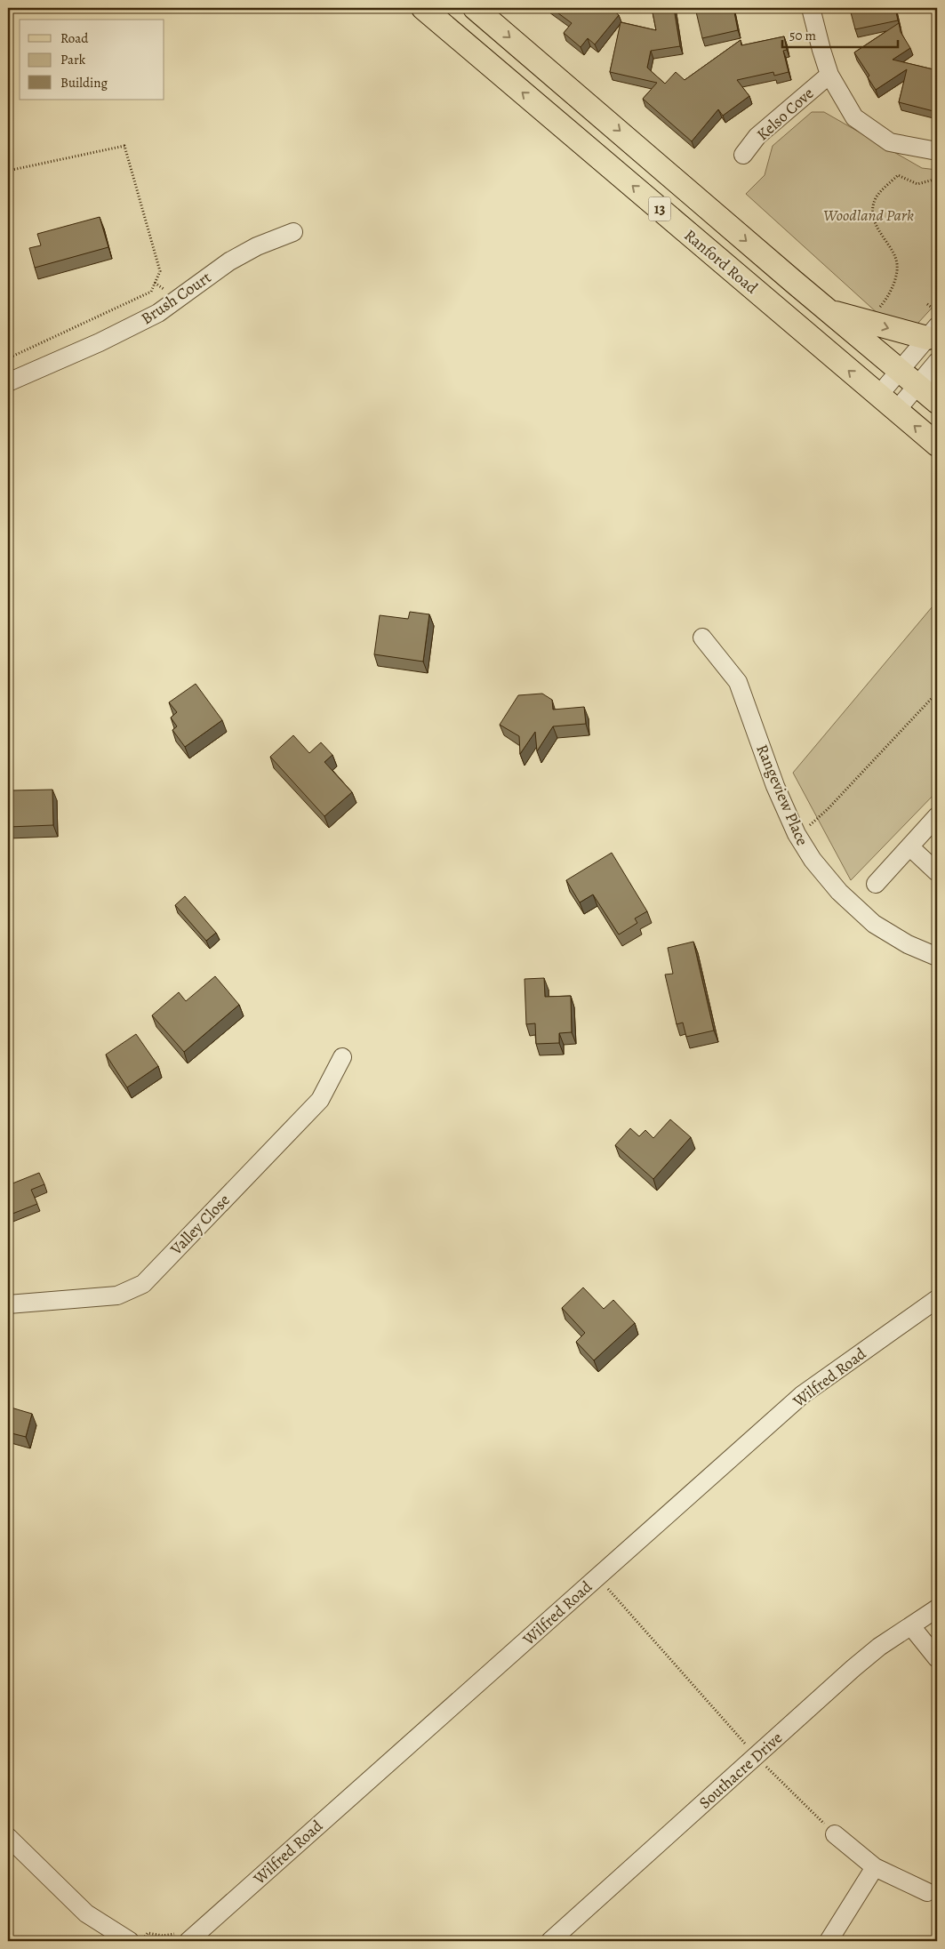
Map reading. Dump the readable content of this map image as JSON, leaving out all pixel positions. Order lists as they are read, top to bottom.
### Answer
{
  "streets": {
    "main road": ["13", "Ranford Road"],
    "street": [
      "Kelso Cove",
      "Brush Court",
      "Rangeview Place",
      "Valley Close",
      "Wilfred Road",
      "Southacre Drive"
    ]
  },
  "parks": ["Woodland Park"],
  "legend": ["Road", "Park", "Building"],
  "scale_bar": "50 m"
}
